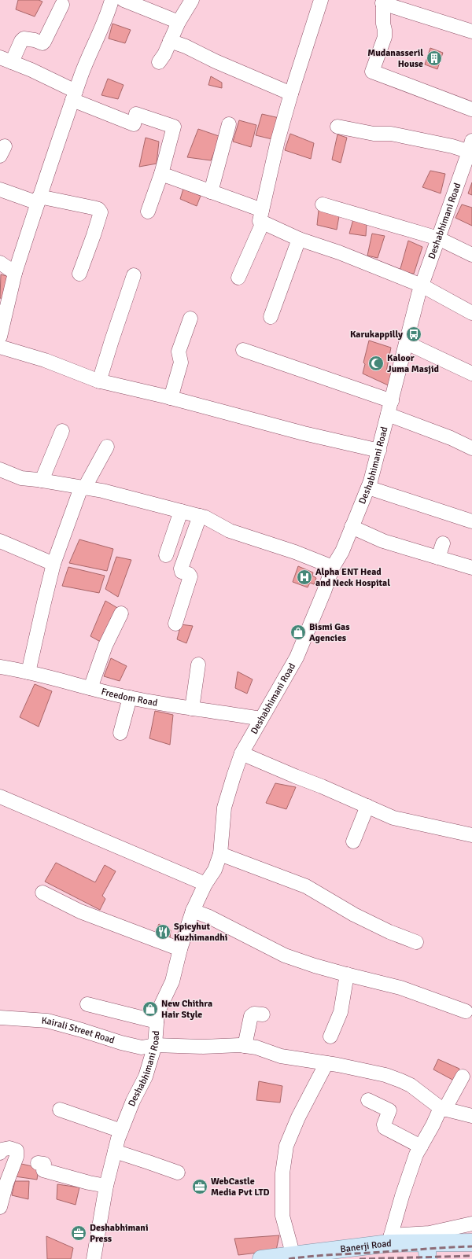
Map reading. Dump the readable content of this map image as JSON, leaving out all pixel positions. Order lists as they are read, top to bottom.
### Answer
{
  "streets": {
    "main road": ["Banerji Road"],
    "street": ["Deshabhimani Road", "Freedom Road", "Kairali Street Road"]
  },
  "crossings": [
    ["Deshabhimani Road", "Freedom Road"],
    ["Deshabhimani Road", "Kairali Street Road"]
  ],
  "places": {
    "building": ["Mudanasseril House"],
    "bus stop": ["Karukappilly"],
    "mosque": ["Kaloor Juma Masjid"],
    "hospital": ["Alpha ENT Head and Neck Hospital"],
    "shop": ["Bismi Gas Agencies", "New Chithra Hair Style"],
    "restaurant": ["Spicyhut Kuzhimandhi"],
    "office": ["WebCastle Media Pvt LTD", "Deshabhimani Press"]
  }
}
